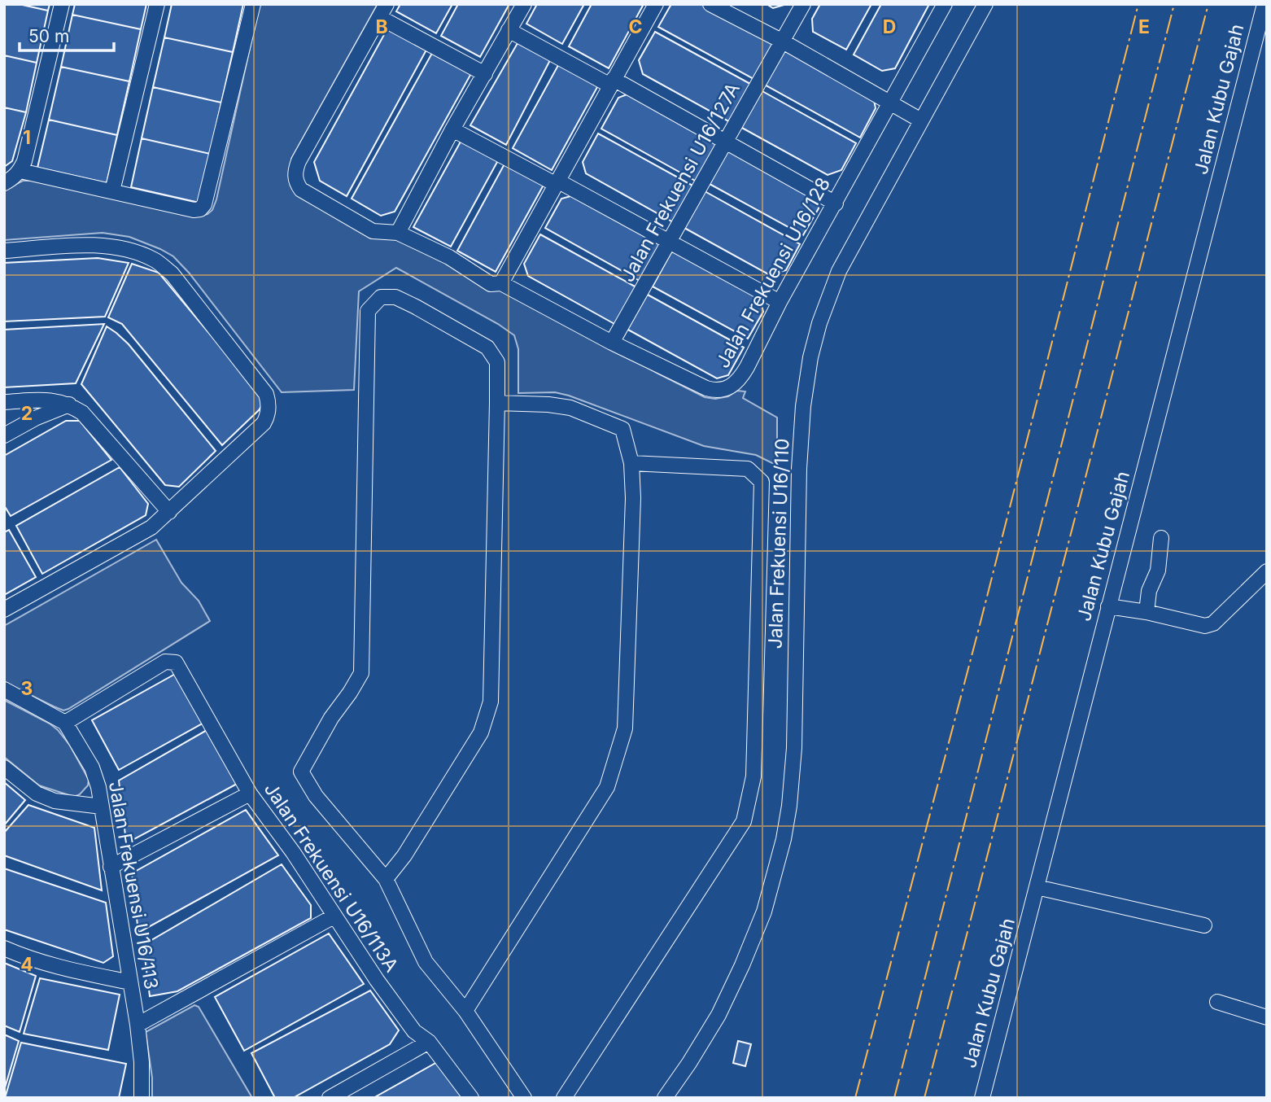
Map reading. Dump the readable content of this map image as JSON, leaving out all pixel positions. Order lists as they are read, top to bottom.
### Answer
{
  "streets": {
    "street": [
      "Jalan Kubu Gajah",
      "Jalan Frekuensi U16/127A",
      "Jalan Frekuensi U16/128",
      "Jalan Frekuensi U16/110",
      "Jalan Frekuensi U16/113A",
      "Jalan Frekuensi U16/113"
    ]
  },
  "crossings": [
    ["Jalan Frekuensi U16/127A", "Jalan Frekuensi U16/128"],
    ["Jalan Frekuensi U16/113A", "Jalan Frekuensi U16/113"]
  ],
  "scale_bar": "50 m",
  "grid": {
    "columns": [
      "B",
      "C",
      "D",
      "E"
    ],
    "rows": [
      "1",
      "2",
      "3",
      "4"
    ]
  }
}
